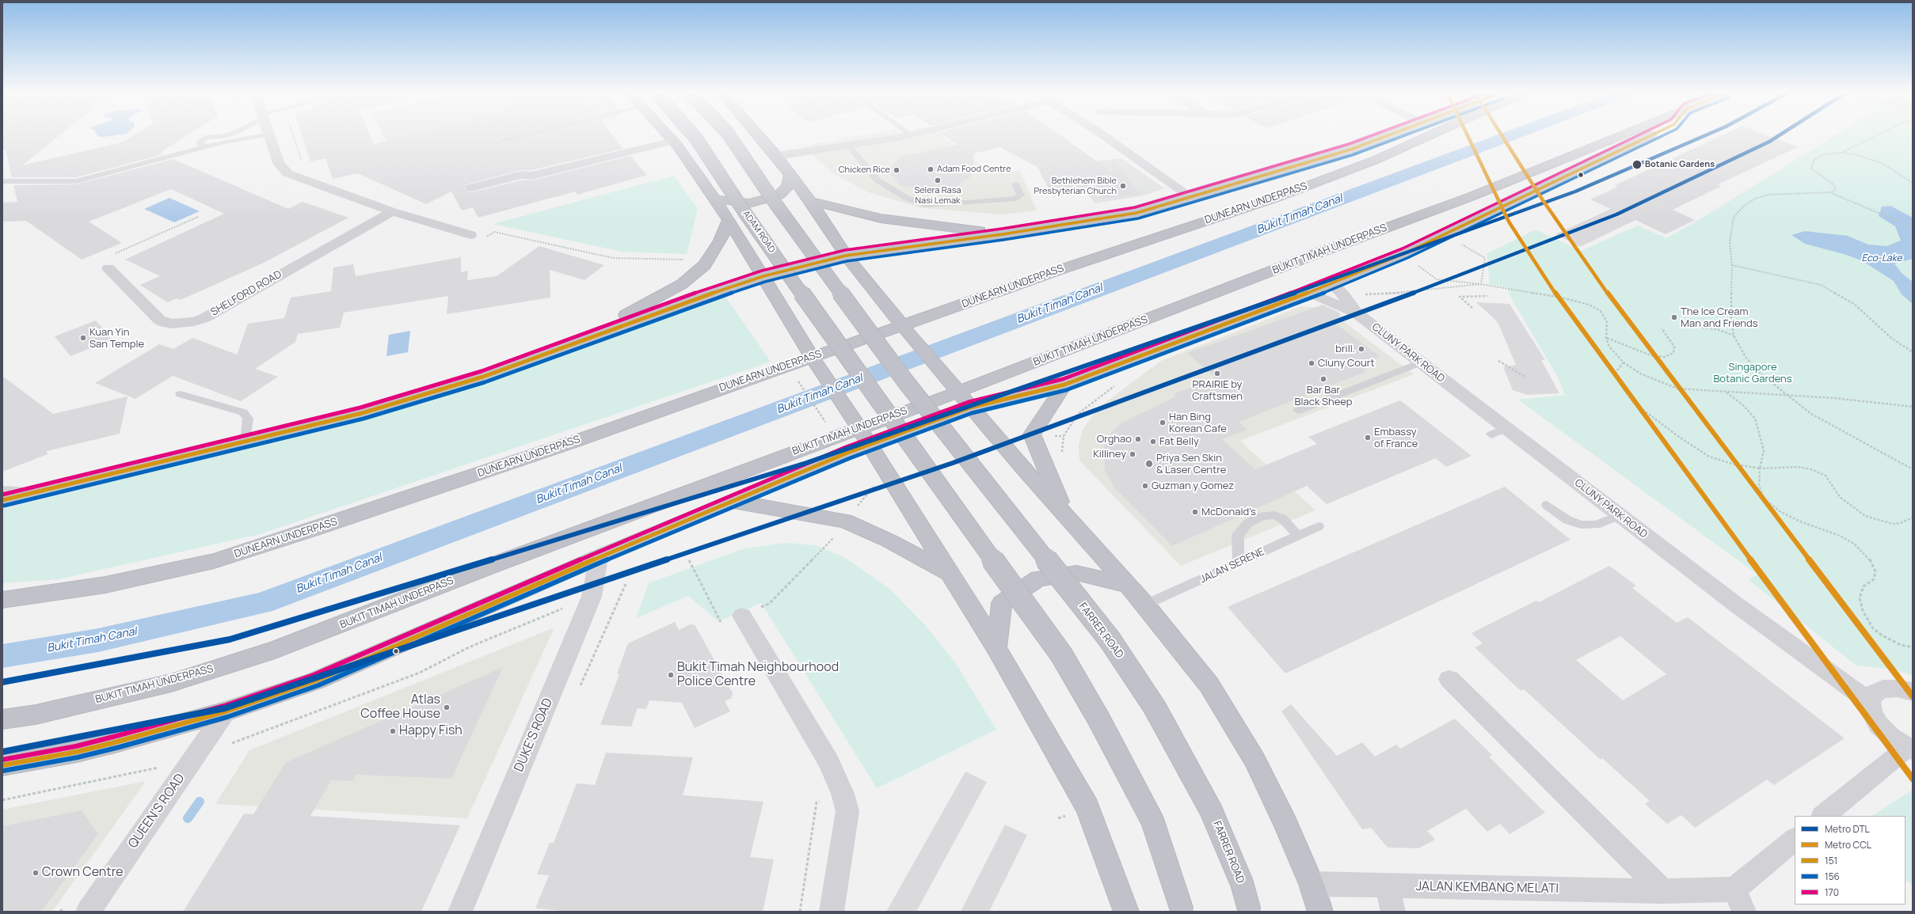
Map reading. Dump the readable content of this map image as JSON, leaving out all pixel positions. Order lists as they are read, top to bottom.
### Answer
{
  "streets": {
    "highway": [
      "DUNEARN UNDERPASS",
      "ADAM ROAD",
      "BUKIT TIMAH UNDERPASS",
      "FARRER ROAD"
    ],
    "street": [
      "SHELFORD ROAD",
      "CLUNY PARK ROAD",
      "DUKE'S ROAD",
      "QUEEN'S ROAD",
      "JALAN KEMBANG MELATI"
    ],
    "lane": ["JALAN SERENE"]
  },
  "water": ["Bukit Timah Canal", "Eco-Lake"],
  "parks": ["Singapore Botanic Gardens"],
  "places": [
    "Botanic Gardens",
    "Adam Food Centre",
    "Chicken Rice",
    "Selera Rasa Nasi Lemak",
    "Bethlehem Bible Presbyterian Church",
    "The Ice Cream Man and Friends",
    "Kuan Yin San Temple",
    "brill.",
    "Cluny Court",
    "PRAIRIE by Craftsmen",
    "Bar Bar Black Sheep",
    "Han Bing Korean Cafe",
    "Embassy of France",
    "Orghao",
    "Fat Belly",
    "Killiney",
    "Priya Sen Skin & Laser Centre",
    "Guzman y Gomez",
    "McDonald's",
    "Bukit Timah Neighbourhood Police Centre",
    "Atlas Coffee House",
    "Happy Fish",
    "Crown Centre"
  ],
  "lines": [
    "metro line DTL",
    "metro line CCL",
    "transit line 151",
    "transit line 156",
    "transit line 170"
  ],
  "legend": [
    "Metro DTL",
    "Metro CCL",
    "151",
    "156",
    "170"
  ]
}
